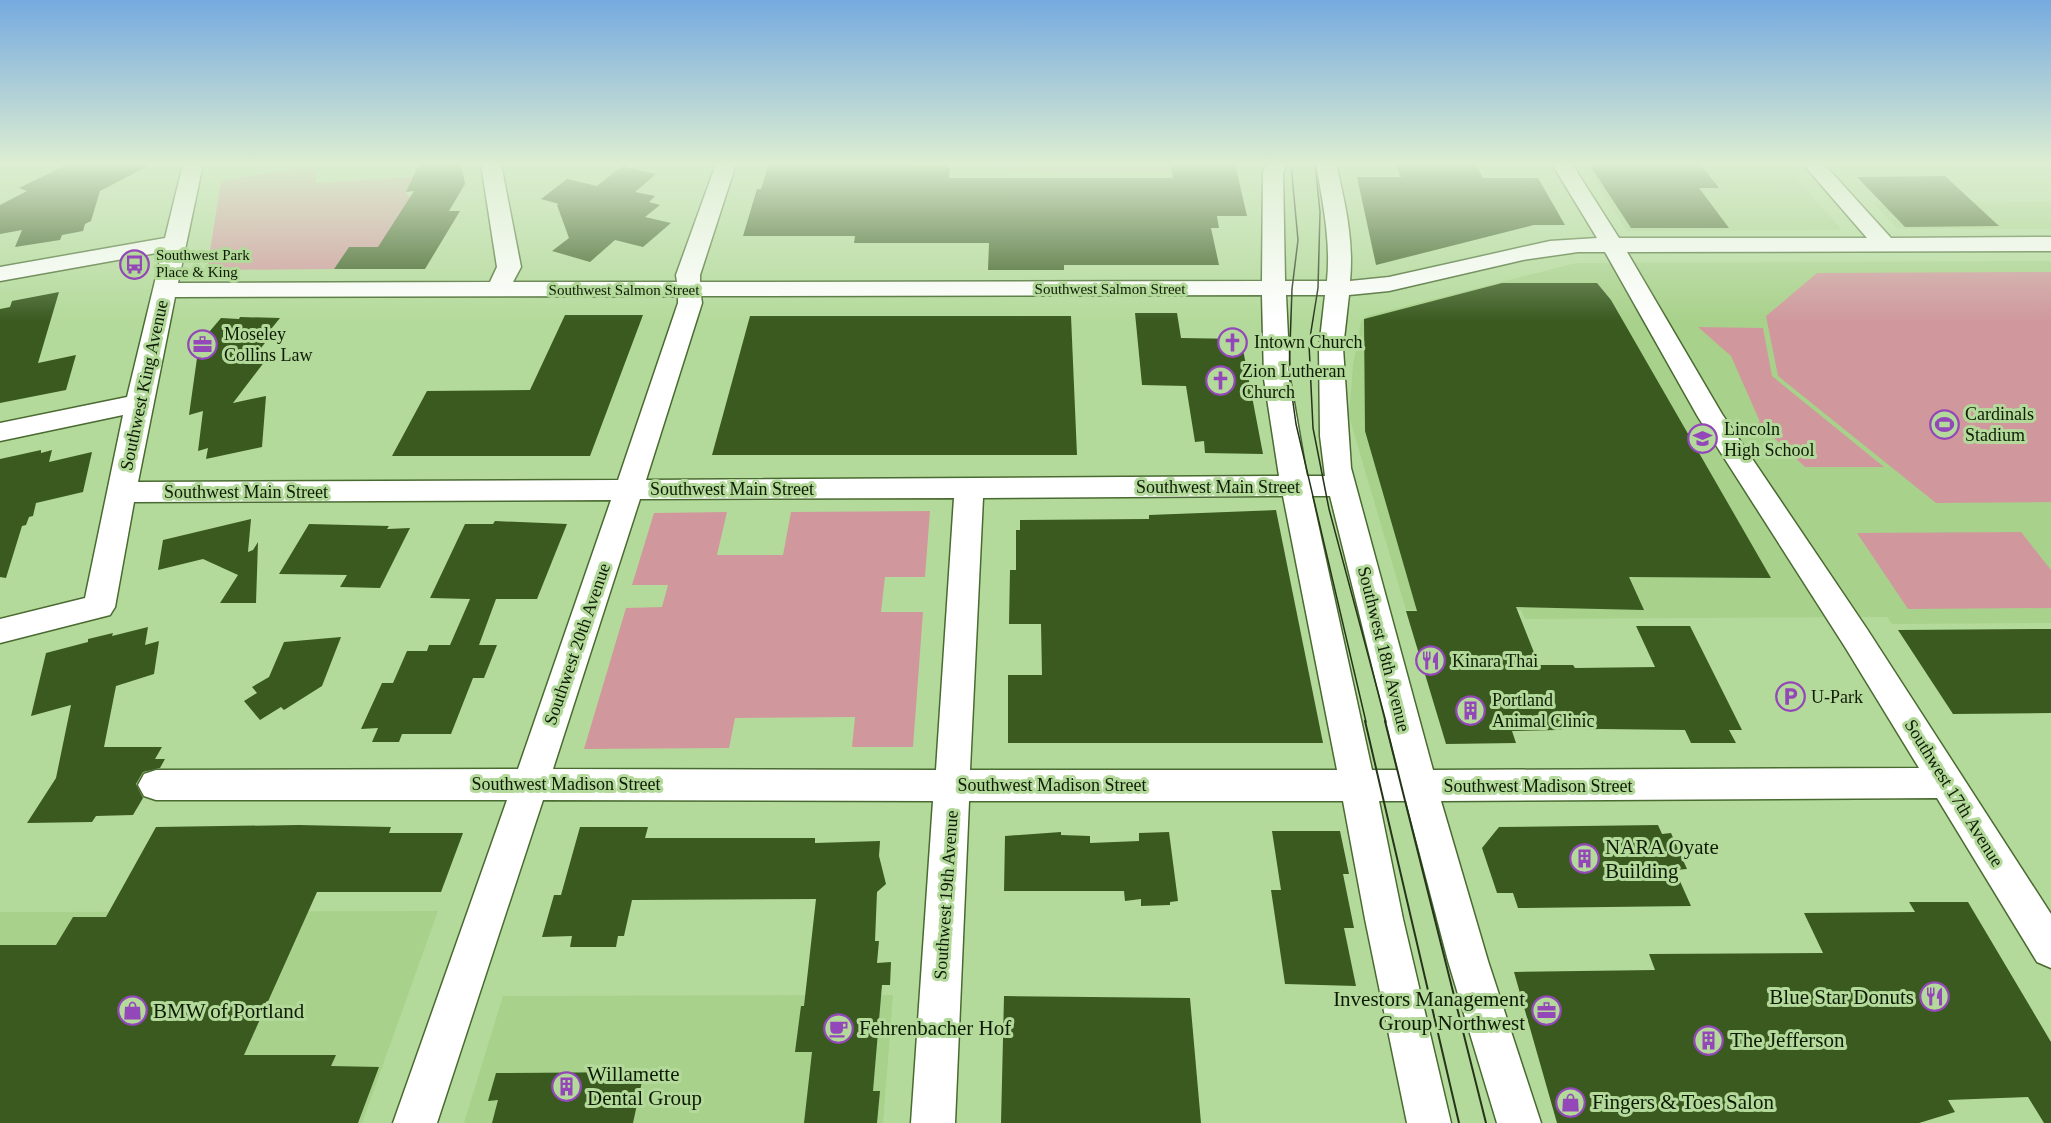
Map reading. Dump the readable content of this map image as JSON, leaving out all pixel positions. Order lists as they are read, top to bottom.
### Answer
{
  "streets": {
    "street": [
      "Southwest Salmon Street",
      "Southwest King Avenue",
      "Southwest Main Street",
      "Southwest 20th Avenue",
      "Southwest 18th Avenue",
      "Southwest Madison Street",
      "Southwest 17th Avenue",
      "Southwest 19th Avenue"
    ]
  },
  "crossings": [
    ["Southwest Salmon Street", "Southwest King Avenue"],
    ["Southwest Salmon Street", "Southwest 20th Avenue"],
    ["Southwest Salmon Street", "Southwest 18th Avenue"],
    ["Southwest Salmon Street", "Southwest 17th Avenue"],
    ["Southwest King Avenue", "Southwest Main Street"],
    ["Southwest Main Street", "Southwest 20th Avenue"],
    ["Southwest Main Street", "Southwest 18th Avenue"],
    ["Southwest Main Street", "Southwest 19th Avenue"],
    ["Southwest 20th Avenue", "Southwest Madison Street"],
    ["Southwest 18th Avenue", "Southwest Madison Street"],
    ["Southwest Madison Street", "Southwest 17th Avenue"],
    ["Southwest Madison Street", "Southwest 19th Avenue"]
  ],
  "places": {
    "bus stop": ["Southwest Park Place & King"],
    "church": ["Intown Church", "Zion Lutheran Church"],
    "office": ["Moseley Collins Law", "Investors Management Group Northwest"],
    "sports": ["Cardinals Stadium"],
    "school or university": ["Lincoln High School"],
    "restaurant": ["Kinara Thai", "Blue Star Donuts"],
    "parking": ["U-Park"],
    "building": [
      "Portland Animal Clinic",
      "NARA Oyate Building",
      "The Jefferson",
      "Willamette Dental Group"
    ],
    "shop": ["BMW of Portland", "Fingers & Toes Salon"],
    "cafe": ["Fehrenbacher Hof"]
  }
}
